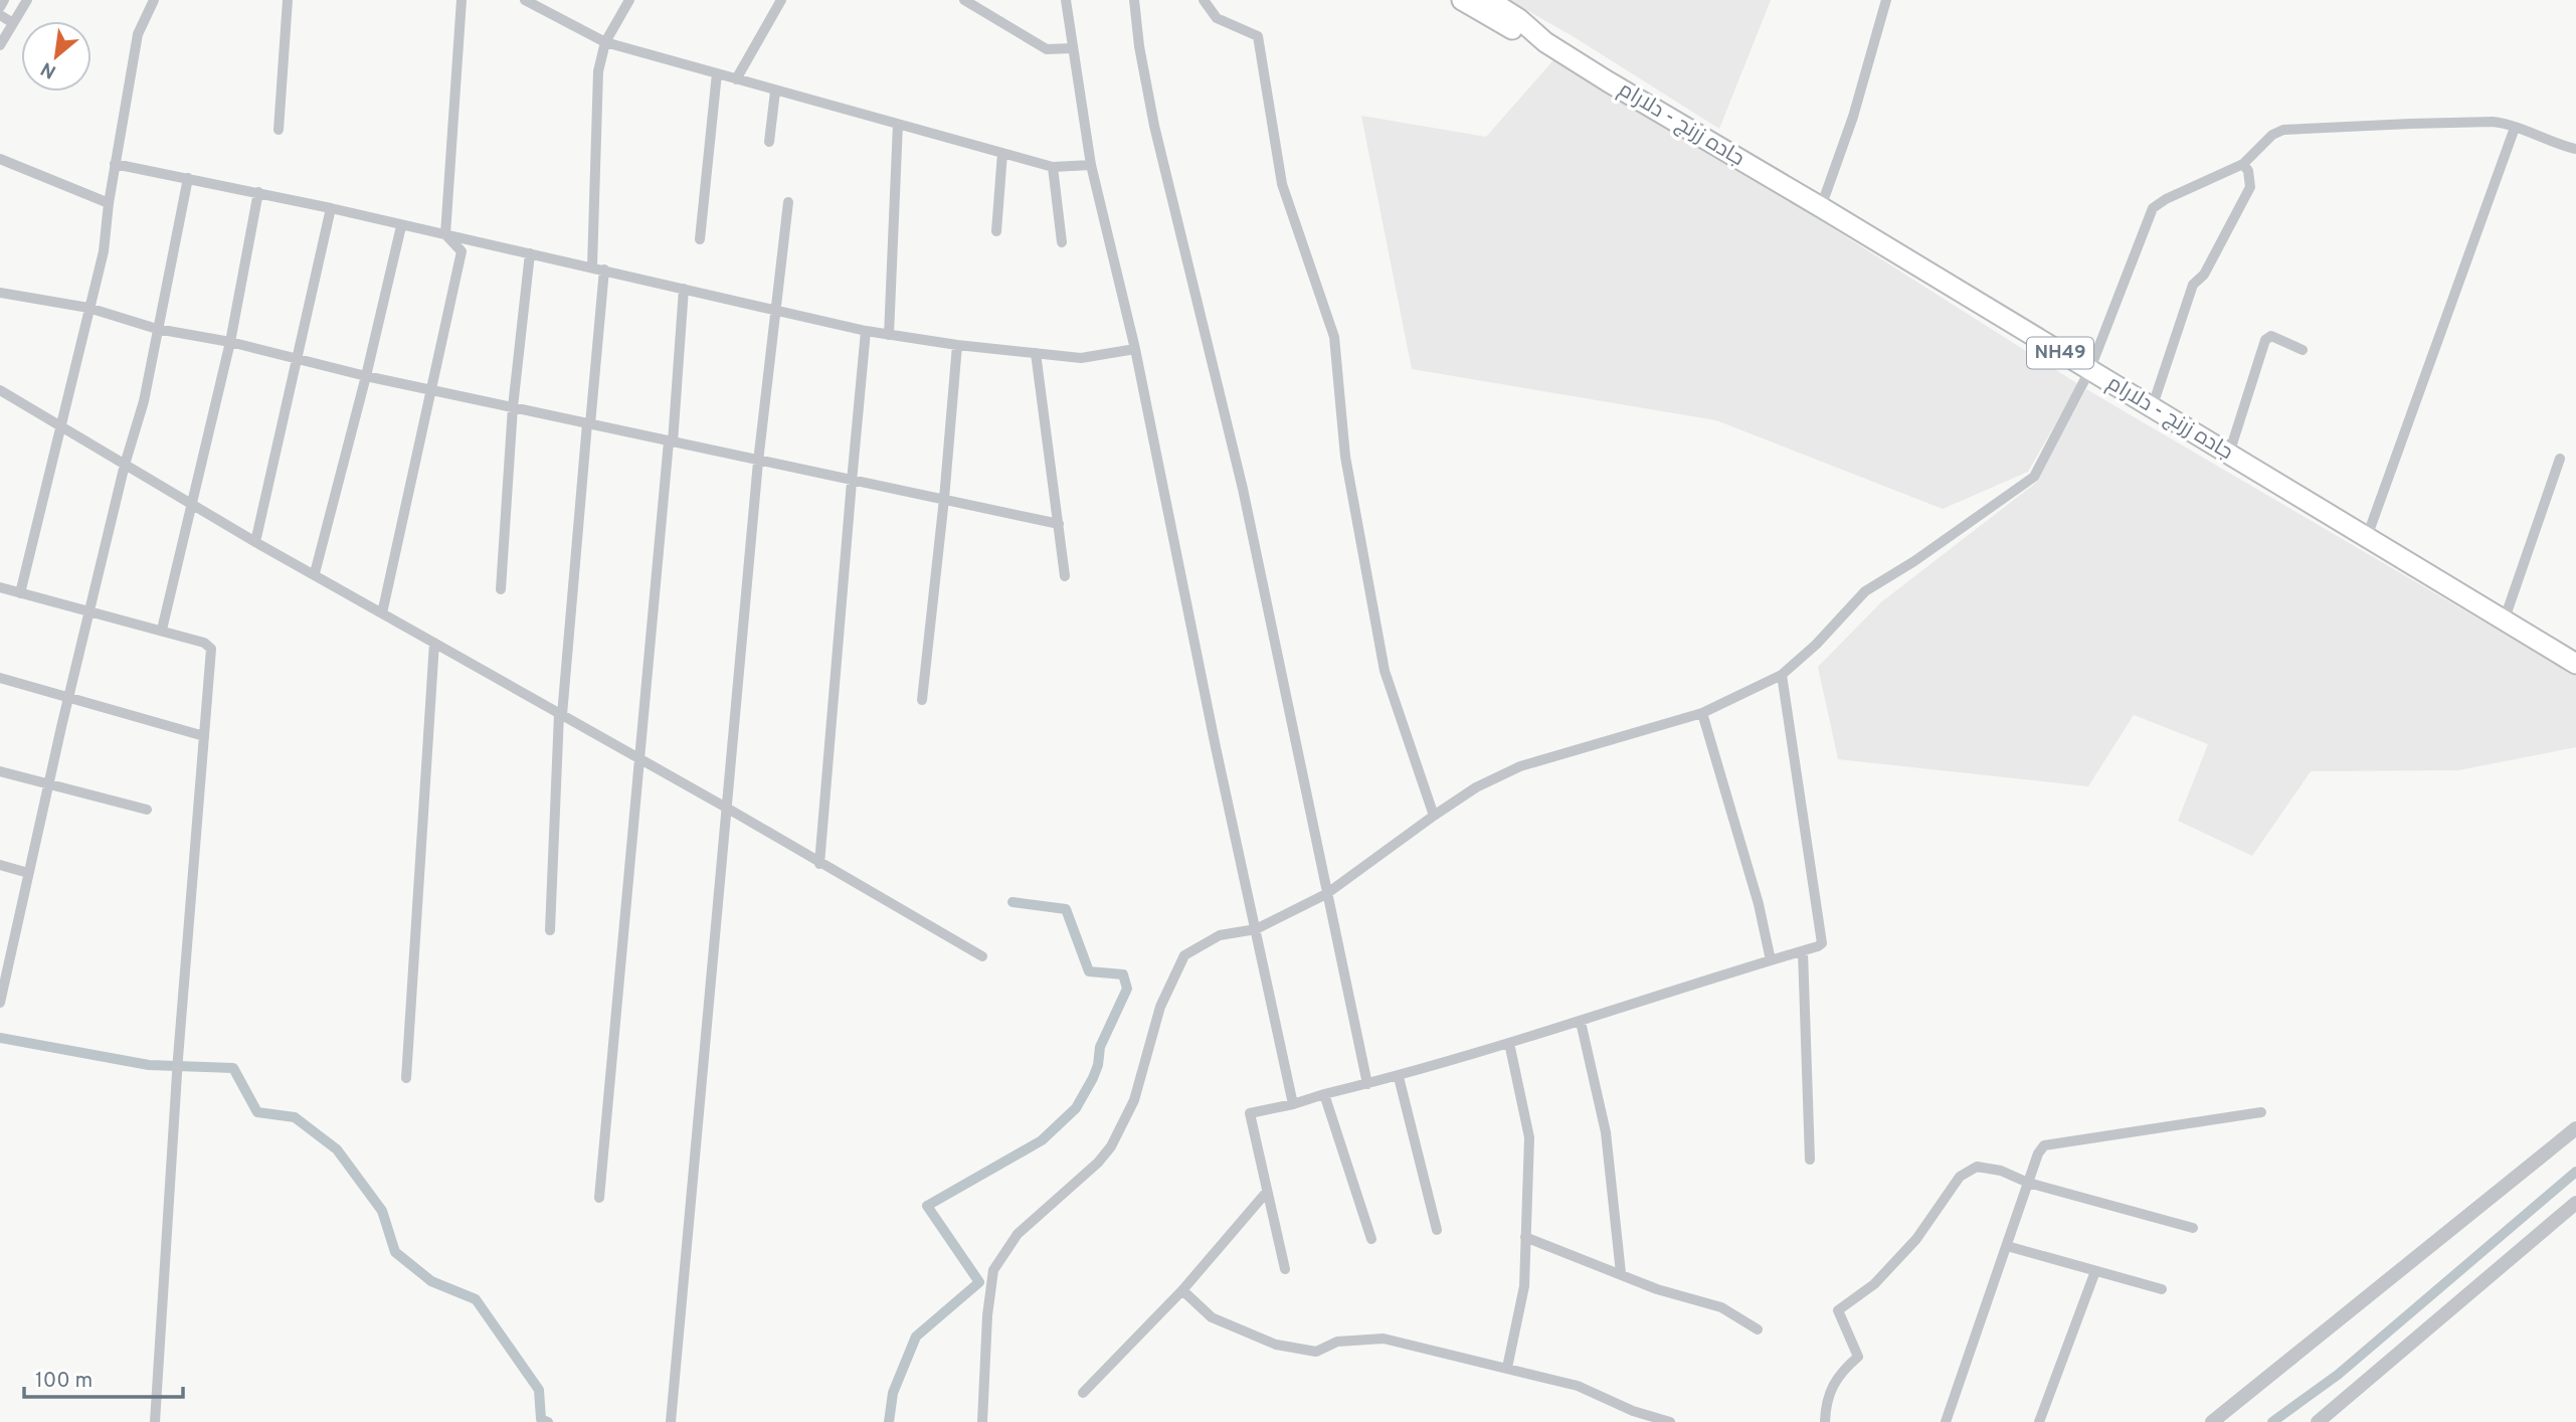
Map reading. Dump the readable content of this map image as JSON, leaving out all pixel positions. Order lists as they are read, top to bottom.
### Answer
{
  "streets": {
    "highway": ["جاده زرنج - دلارام", "NH49"]
  },
  "scale_bar": "100 m",
  "north": "bottom left"
}
